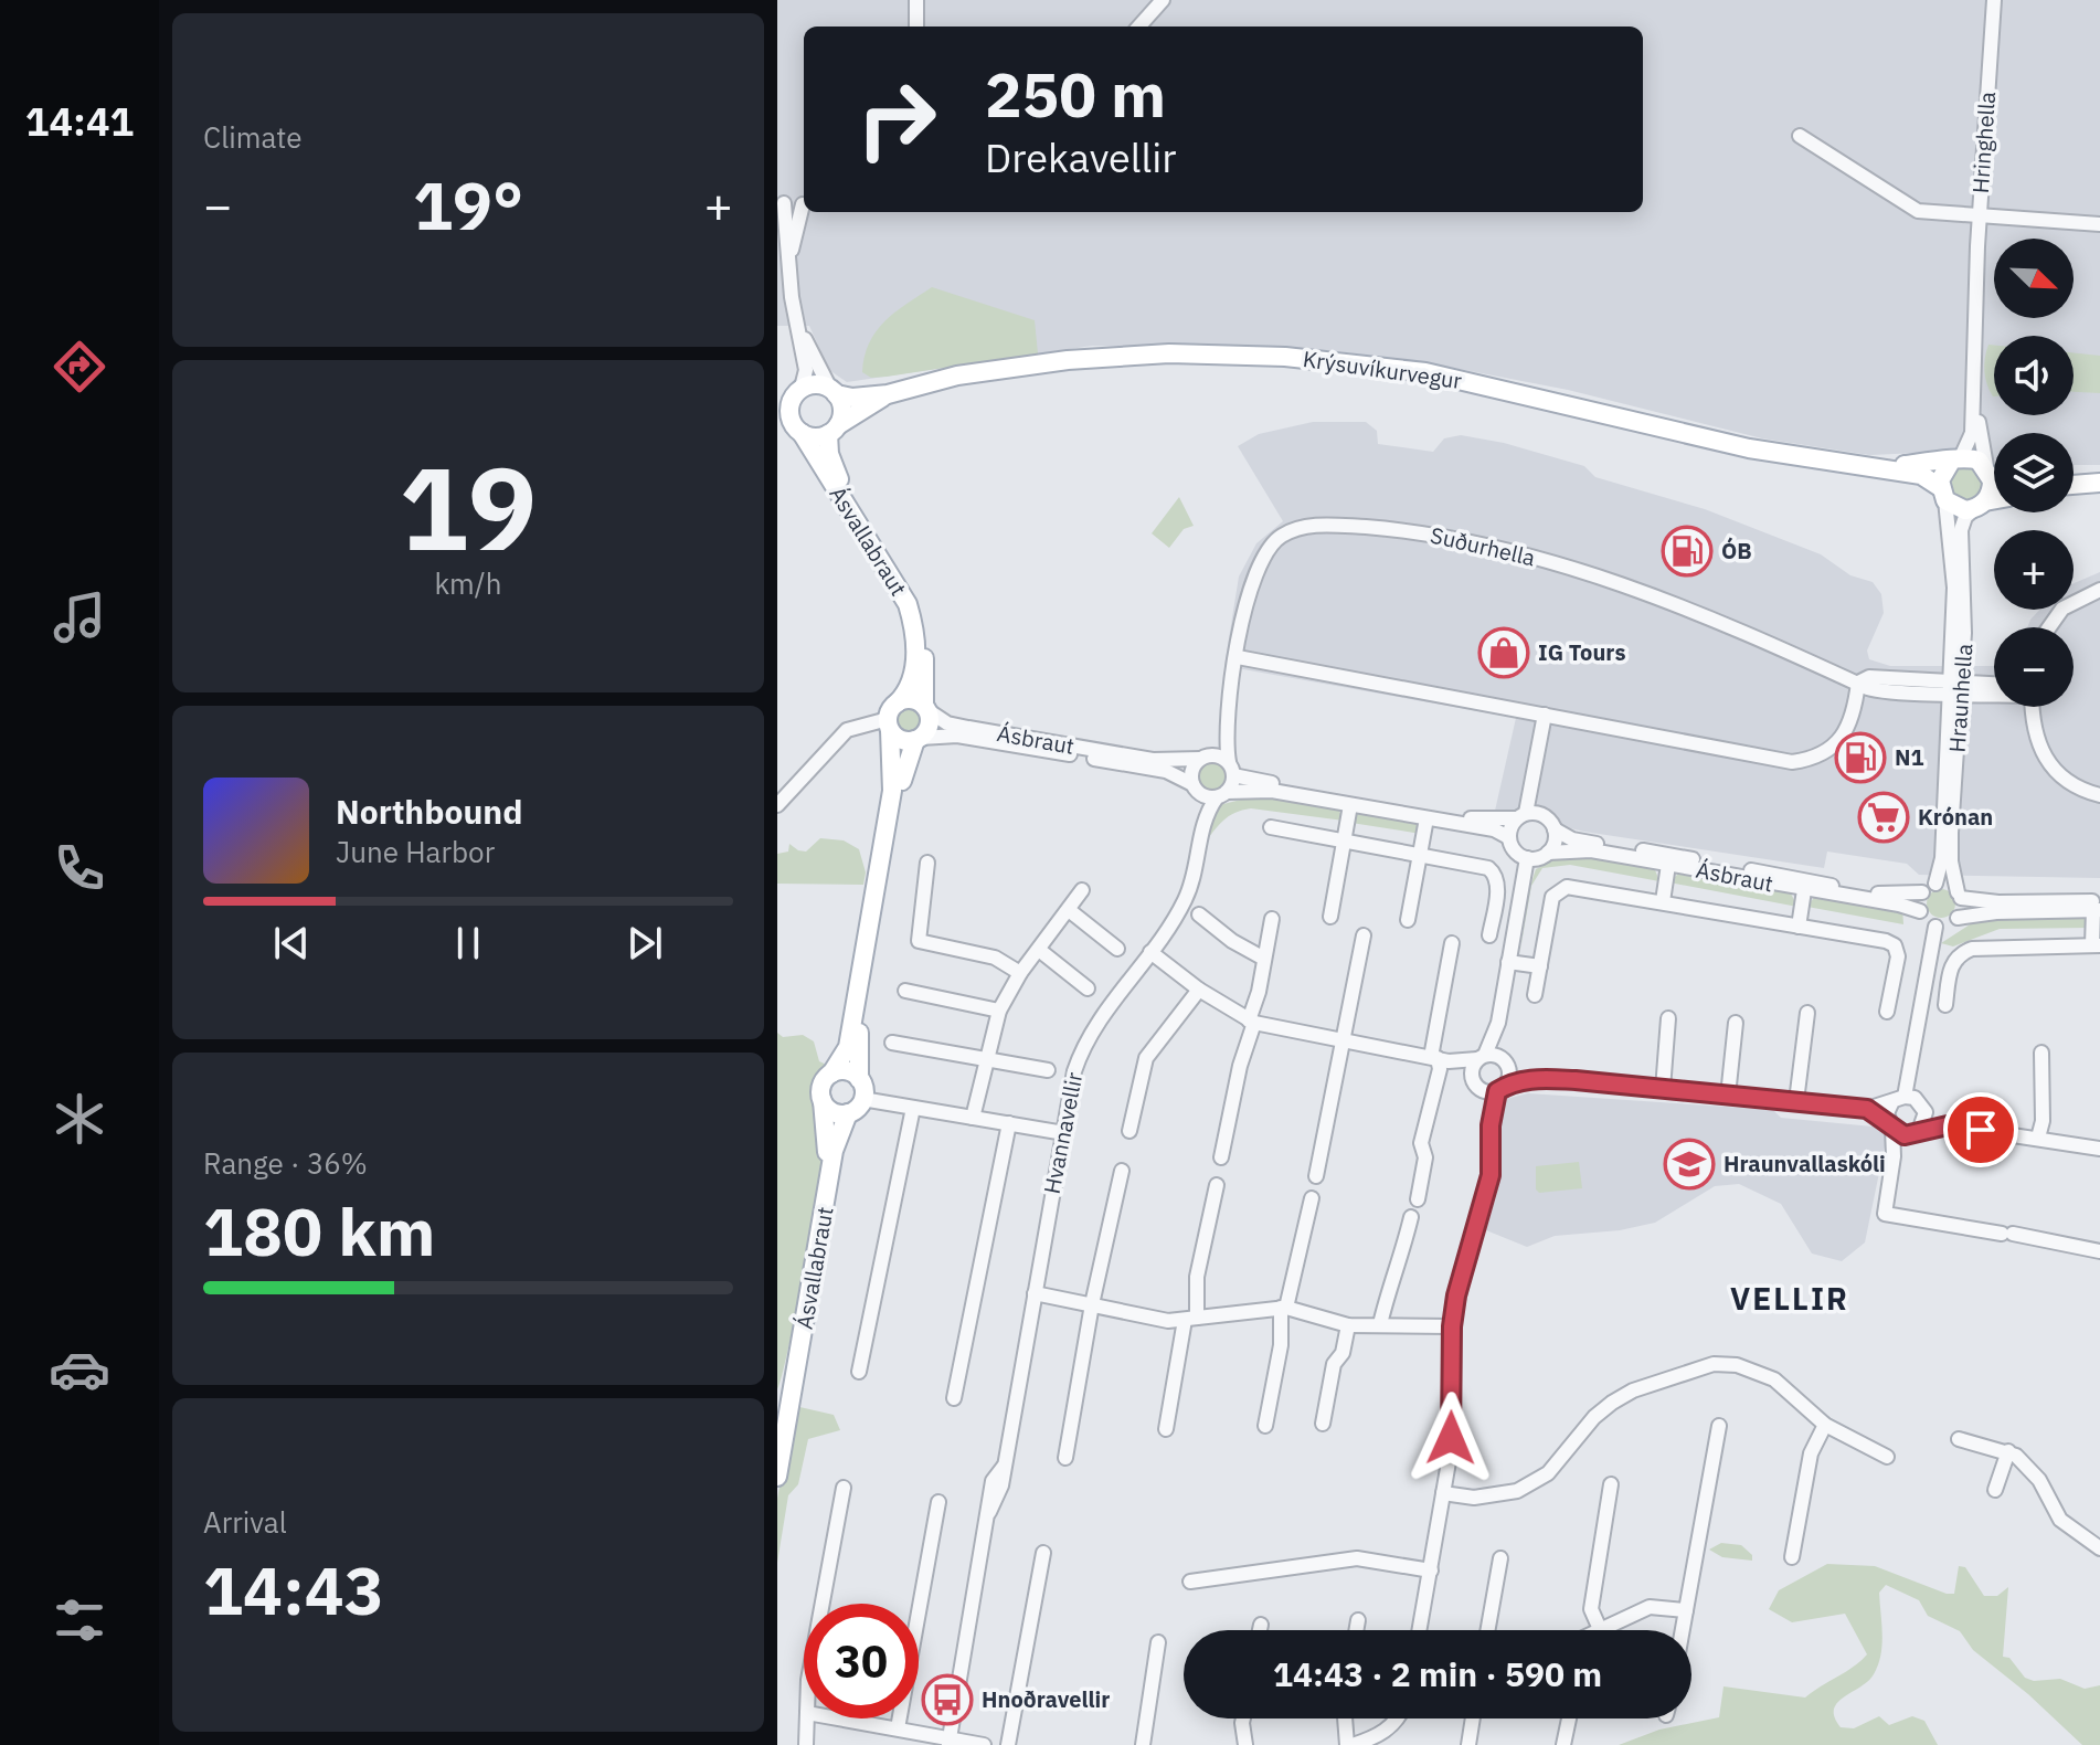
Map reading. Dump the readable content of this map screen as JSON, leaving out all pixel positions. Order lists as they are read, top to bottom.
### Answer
{
  "streets": {
    "main road": ["Krýsuvíkurvegur", "Ásvallabraut"],
    "street": [
      "Hringhella",
      "Suðurhella",
      "Hraunhella",
      "Ásbraut",
      "Hvannavellir"
    ]
  },
  "crossings": [
    ["Krýsuvíkurvegur", "Ásvallabraut"],
    ["Krýsuvíkurvegur", "Hraunhella"],
    ["Ásvallabraut", "Ásbraut"],
    ["Suðurhella", "Hraunhella"],
    ["Suðurhella", "Ásbraut"],
    ["Suðurhella", "Hvannavellir"],
    ["Hraunhella", "Ásbraut"],
    ["Ásbraut", "Hvannavellir"]
  ],
  "districts": ["VELLIR"],
  "places": {
    "fuel station": ["ÓB", "N1"],
    "shop": ["IG Tours"],
    "supermarket": ["Krónan"],
    "school or university": ["Hraunvallaskóli"],
    "bus stop": ["Hnoðravellir"]
  },
  "north": "bottom right",
  "page": {
    "tabs": "14:41",
    "tile": [
      "Climate",
      ["19", "km/h"],
      ["Range · 36%", "180 km"],
      ["Arrival", "14:43"]
    ],
    "turn": ["250 m", "Drekavellir"],
    "heat": ["−", "19°", "+"],
    "map_buttons": ["+", "−"],
    "song": ["Northbound", "June Harbor"],
    "limit": "30",
    "trip": "14:43 · 2 min · 590 m"
  }
}
